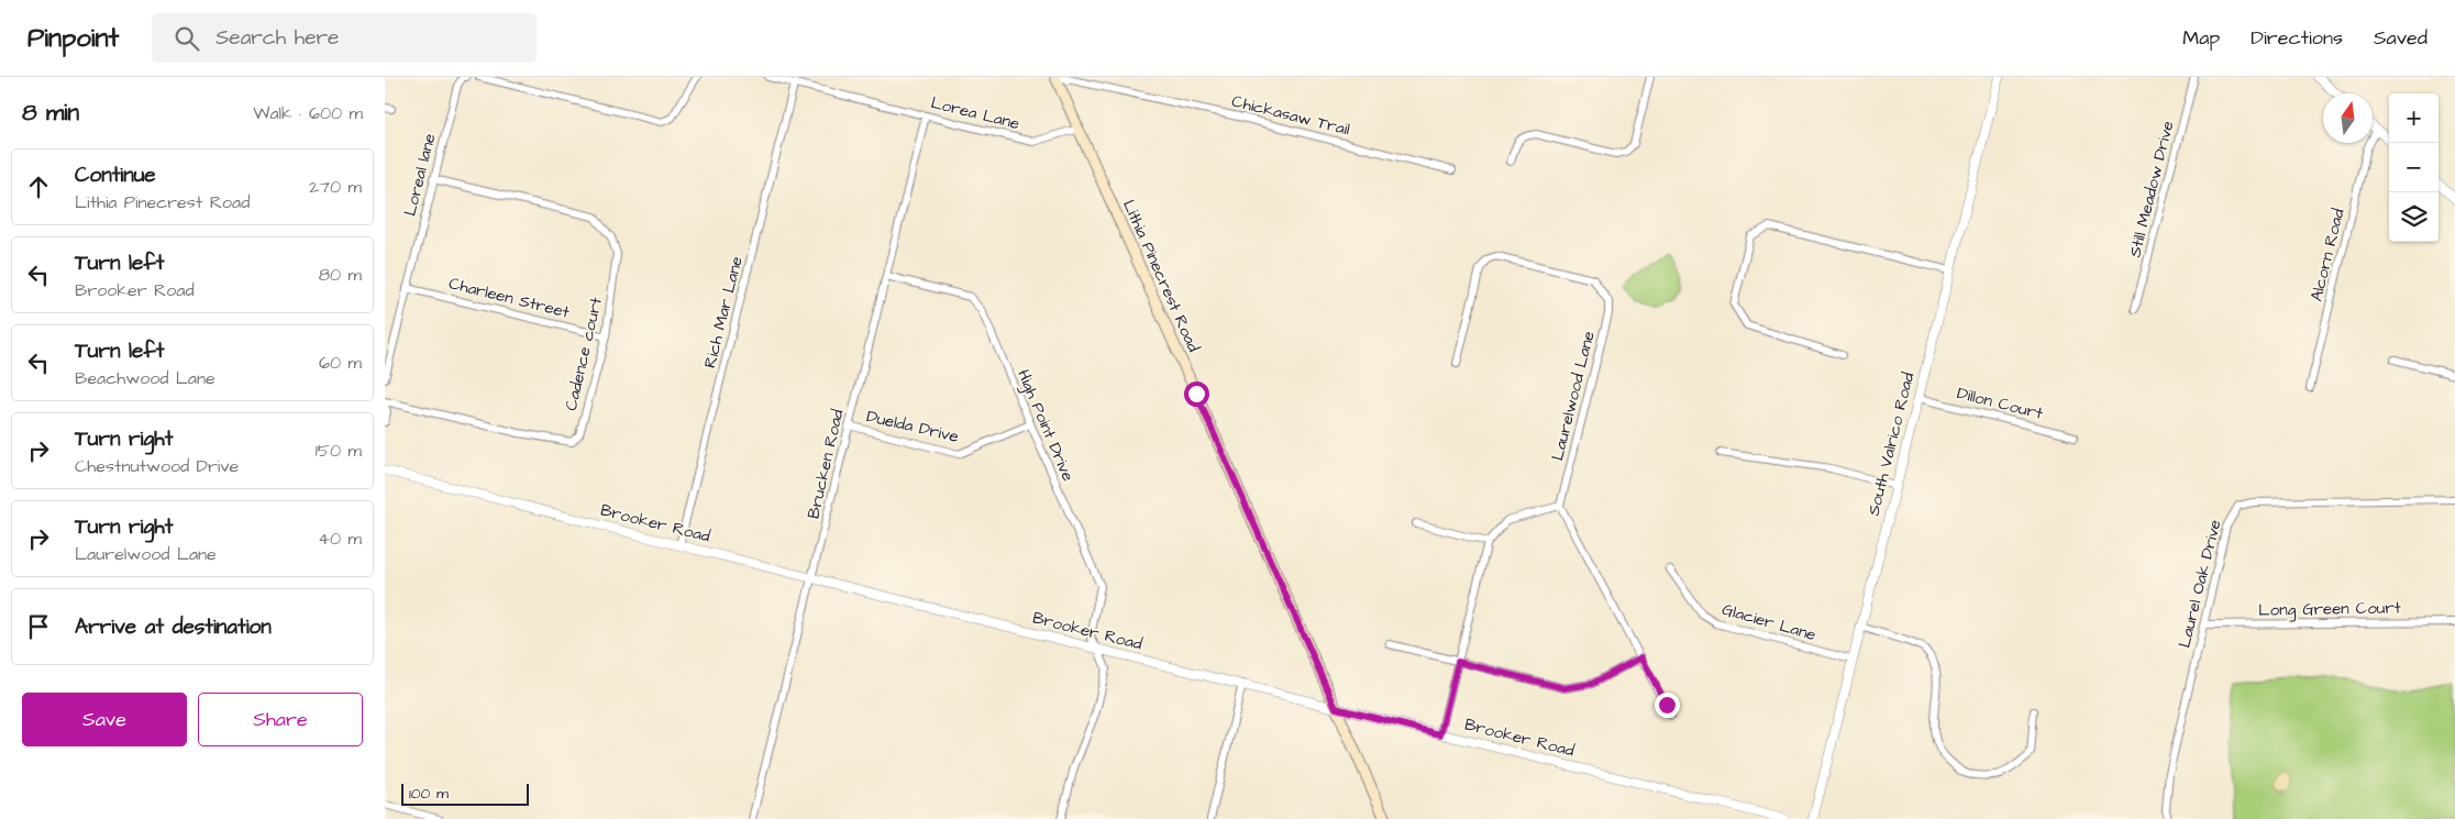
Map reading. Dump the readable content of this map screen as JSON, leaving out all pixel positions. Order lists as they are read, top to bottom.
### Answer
{
  "streets": {
    "main road": ["Lithia Pinecrest Road"],
    "street": [
      "Lorea Lane",
      "Chickasaw Trail",
      "Loreal lane",
      "Still Meadow Drive",
      "Alcorn Road",
      "Charleen Street",
      "Rich Mar Lane",
      "Cadence court",
      "Laurelwood Lane",
      "Dillon Court",
      "High Point Drive",
      "Duelda Drive",
      "South Valrico Road",
      "Brucken Road",
      "Brooker Road",
      "Laurel Oak Drive",
      "Long Green Court",
      "Glacier Lane"
    ]
  },
  "crossings": [
    ["Lorea Lane", "Lithia Pinecrest Road"],
    ["Lorea Lane", "Rich Mar Lane"],
    ["Lorea Lane", "Brucken Road"],
    ["Chickasaw Trail", "Lithia Pinecrest Road"],
    ["Loreal lane", "Charleen Street"],
    ["Loreal lane", "Cadence court"],
    ["Lithia Pinecrest Road", "Brooker Road"],
    ["Charleen Street", "Cadence court"],
    ["Rich Mar Lane", "Brooker Road"],
    ["Dillon Court", "South Valrico Road"],
    ["High Point Drive", "Duelda Drive"],
    ["High Point Drive", "Brucken Road"],
    ["High Point Drive", "Brooker Road"],
    ["Duelda Drive", "Brucken Road"],
    ["South Valrico Road", "Glacier Lane"],
    ["Brucken Road", "Brooker Road"],
    ["Laurel Oak Drive", "Long Green Court"]
  ],
  "scale_bar": "100 m",
  "north": "top",
  "page": {
    "header": "Pinpoint",
    "search": "Search here",
    "nav": ["Map", "Directions", "Saved"],
    "heading": ["8 min", "Walk · 600 m"],
    "map_buttons": ["+", "−"],
    "list": [
      ["Continue", "Lithia Pinecrest Road", "270 m"],
      ["Turn left", "Brooker Road", "80 m"],
      ["Turn left", "Beachwood Lane", "60 m"],
      ["Turn right", "Chestnutwood Drive", "150 m"],
      ["Turn right", "Laurelwood Lane", "40 m"],
      "Arrive at destination"
    ],
    "buttons": ["Save", "Share"],
    "scale": "100 m"
  }
}
